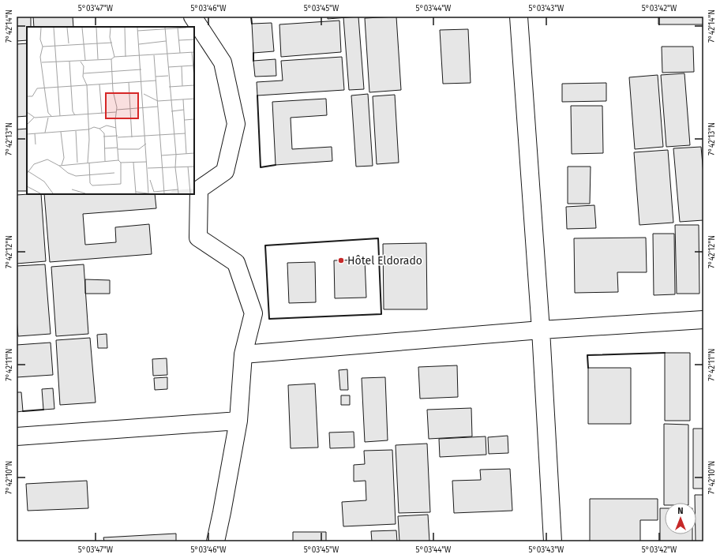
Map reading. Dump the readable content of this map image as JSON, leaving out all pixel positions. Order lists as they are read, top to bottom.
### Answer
{
  "places": ["Hôtel Eldorado"],
  "north": "top",
  "coordinates": [
    "5°03'47\"W",
    "5°03'46\"W",
    "5°03'45\"W",
    "5°03'44\"W",
    "5°03'43\"W",
    "5°03'42\"W",
    "7°42'14\"N",
    "7°42'13\"N",
    "7°42'12\"N",
    "7°42'11\"N",
    "7°42'10\"N"
  ]
}
